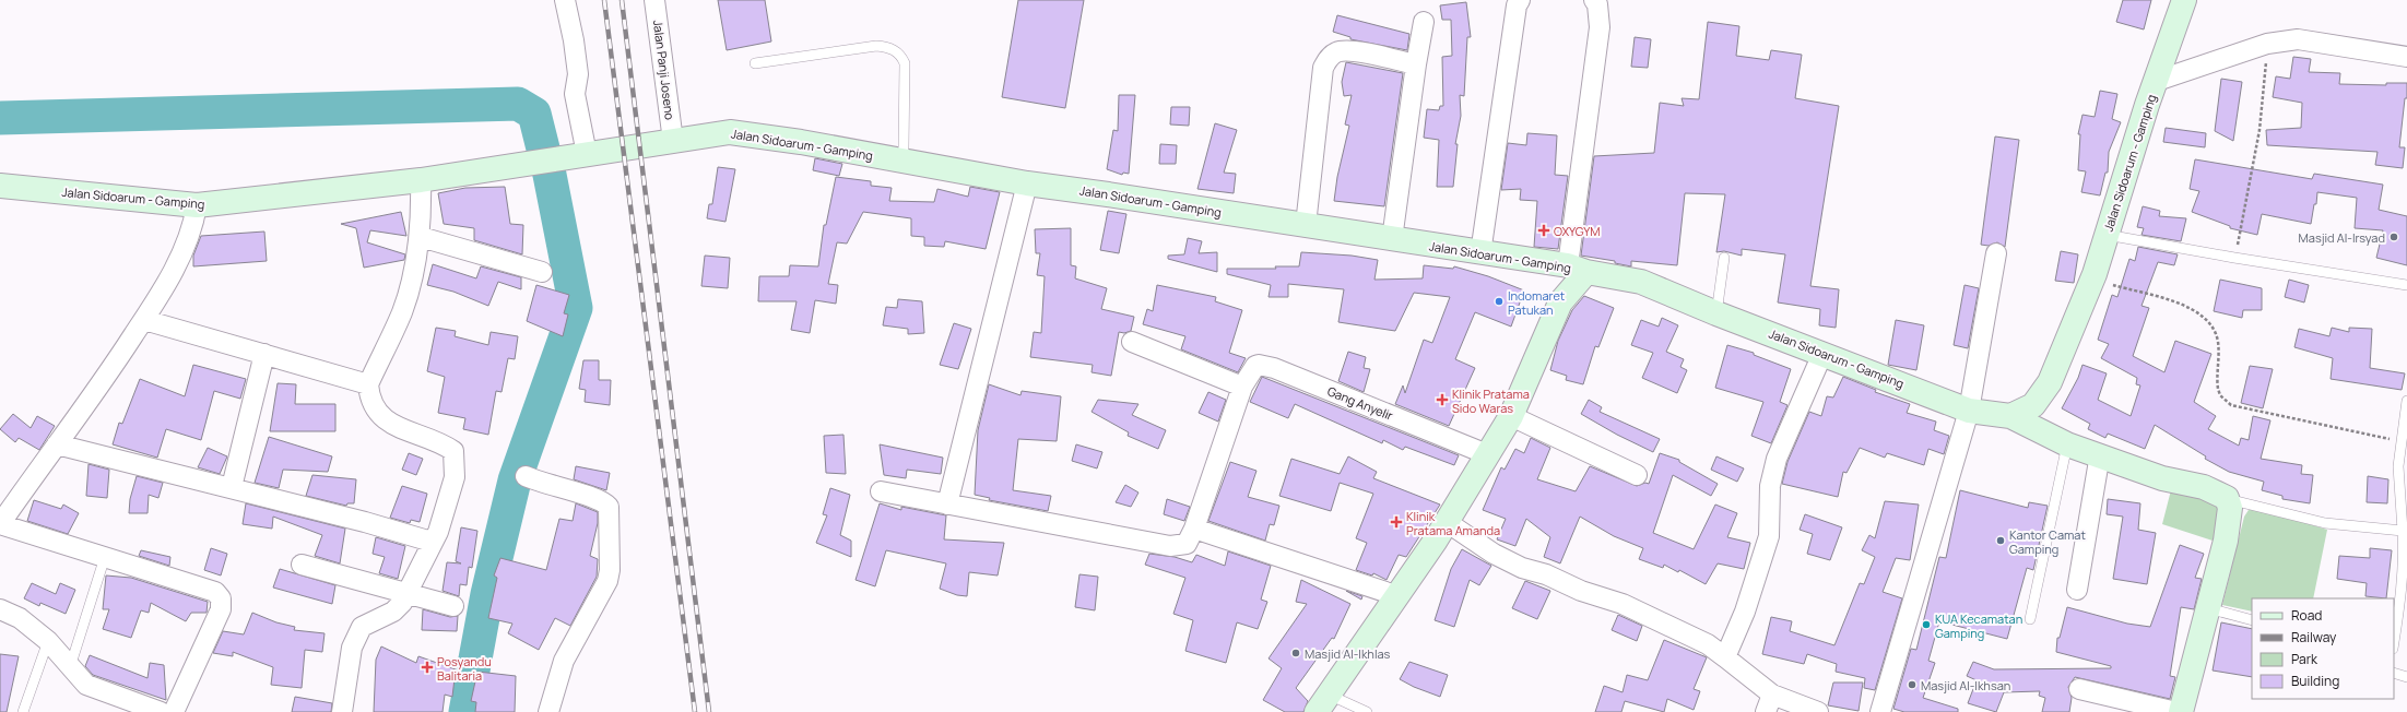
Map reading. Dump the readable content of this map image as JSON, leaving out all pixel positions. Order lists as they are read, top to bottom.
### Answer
{
  "streets": {
    "main road": ["Jalan Sidoarum - Gamping"],
    "street": ["Jalan Panji Joseno", "Gang Anyelir"]
  },
  "crossings": [
    ["Jalan Panji Joseno", "Jalan Sidoarum - Gamping"]
  ],
  "places": {
    "health": [
      "OXYGYM",
      "Klinik Pratama Sido Waras",
      "Klinik Pratama Amanda",
      "Posyandu Balitaria"
    ],
    "other": [
      "Masjid Al-Irsyad",
      "Indomaret Patukan",
      "Kantor Camat Gamping",
      "KUA Kecamatan Gamping",
      "Masjid Al-Ikhlas",
      "Masjid Al-Ikhsan"
    ]
  },
  "legend": [
    "Road",
    "Railway",
    "Park",
    "Building"
  ]
}
